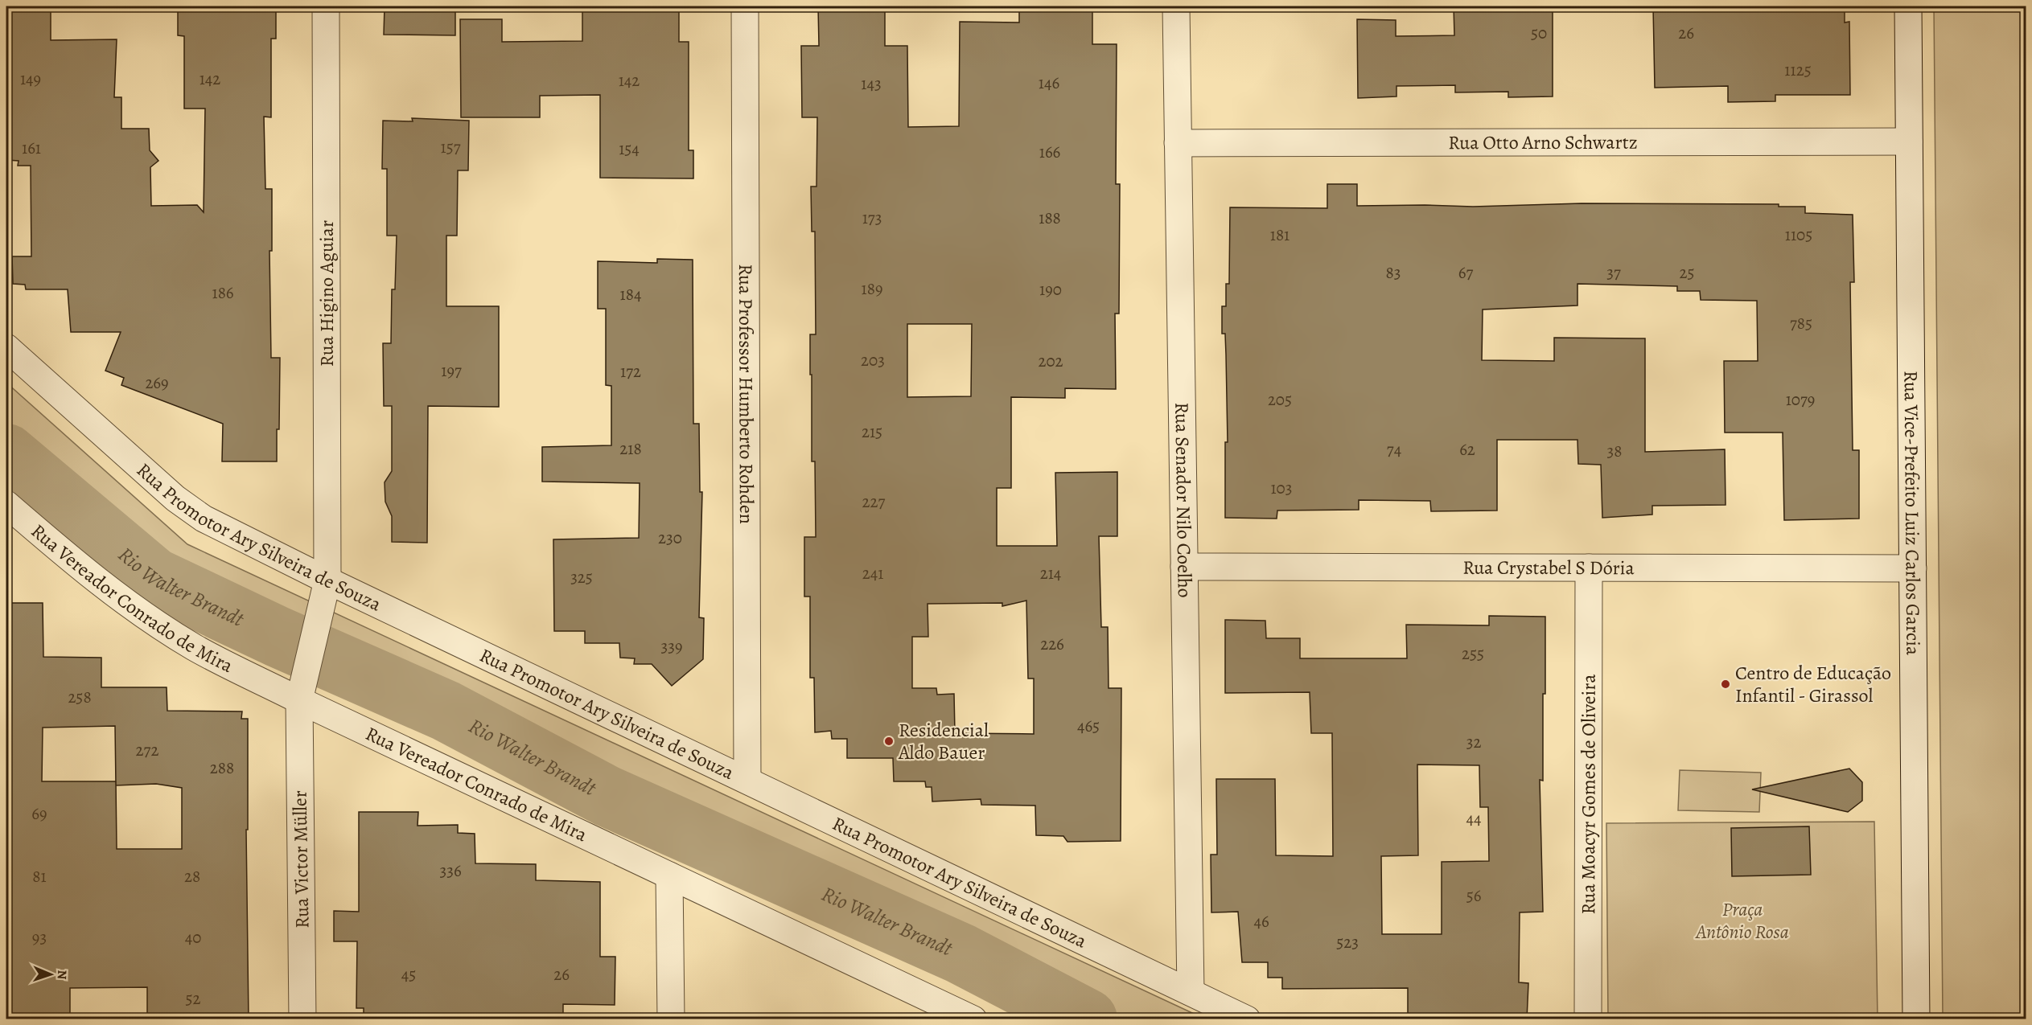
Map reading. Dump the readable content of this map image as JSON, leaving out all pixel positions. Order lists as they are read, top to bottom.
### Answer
{
  "streets": {
    "street": [
      "Rua Otto Arno Schwartz",
      "Rua Higino Aguiar",
      "Rua Professor Humberto Rohden",
      "Rua Senador Nilo Coelho",
      "Rua Vice-Prefeito Luiz Carlos Garcia",
      "Rua Promotor Ary Silveira de Souza",
      "Rua Crystabel S Dória",
      "Rua Vereador Conrado de Mira",
      "Rua Moacyr Gomes de Oliveira",
      "Rua Victor Müller"
    ]
  },
  "crossings": [
    ["Rua Otto Arno Schwartz", "Rua Senador Nilo Coelho"],
    ["Rua Otto Arno Schwartz", "Rua Vice-Prefeito Luiz Carlos Garcia"],
    ["Rua Higino Aguiar", "Rua Promotor Ary Silveira de Souza"],
    ["Rua Higino Aguiar", "Rua Vereador Conrado de Mira"],
    ["Rua Higino Aguiar", "Rua Victor Müller"],
    ["Rua Professor Humberto Rohden", "Rua Promotor Ary Silveira de Souza"],
    ["Rua Senador Nilo Coelho", "Rua Promotor Ary Silveira de Souza"],
    ["Rua Senador Nilo Coelho", "Rua Crystabel S Dória"],
    ["Rua Vice-Prefeito Luiz Carlos Garcia", "Rua Crystabel S Dória"],
    ["Rua Crystabel S Dória", "Rua Moacyr Gomes de Oliveira"],
    ["Rua Vereador Conrado de Mira", "Rua Victor Müller"]
  ],
  "water": ["Rio Walter Brandt"],
  "parks": ["Praça Antônio Rosa"],
  "places": ["Centro de Educação Infantil - Girassol", "Residencial Aldo Bauer"],
  "house_numbers": [
    "50",
    "26",
    "1125",
    "149",
    "142",
    "142",
    "146",
    "143",
    "157",
    "161",
    "154",
    "166",
    "173",
    "188",
    "181",
    "1105",
    "83",
    "67",
    "37",
    "25",
    "189",
    "190",
    "186",
    "184",
    "785",
    "203",
    "202",
    "197",
    "172",
    "269",
    "205",
    "1079",
    "215",
    "218",
    "74",
    "62",
    "38",
    "103",
    "227",
    "230",
    "241",
    "214",
    "325",
    "226",
    "339",
    "255",
    "258",
    "465",
    "32",
    "272",
    "288",
    "69",
    "44",
    "336",
    "81",
    "28",
    "56",
    "46",
    "93",
    "40",
    "523",
    "45",
    "26",
    "52"
  ],
  "north": "right"
}
